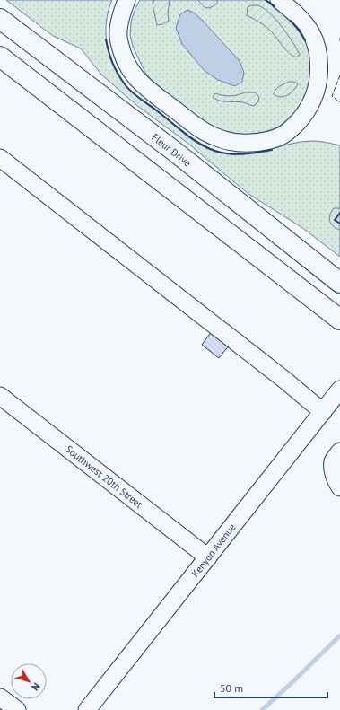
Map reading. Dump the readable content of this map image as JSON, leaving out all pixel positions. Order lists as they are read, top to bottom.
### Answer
{
  "streets": {
    "main road": ["Fleur Drive"],
    "street": ["Southwest 20th Street", "Kenyon Avenue"]
  },
  "crossings": [
    ["Southwest 20th Street", "Kenyon Avenue"]
  ],
  "scale_bar": "50 m",
  "north": "bottom right"
}
